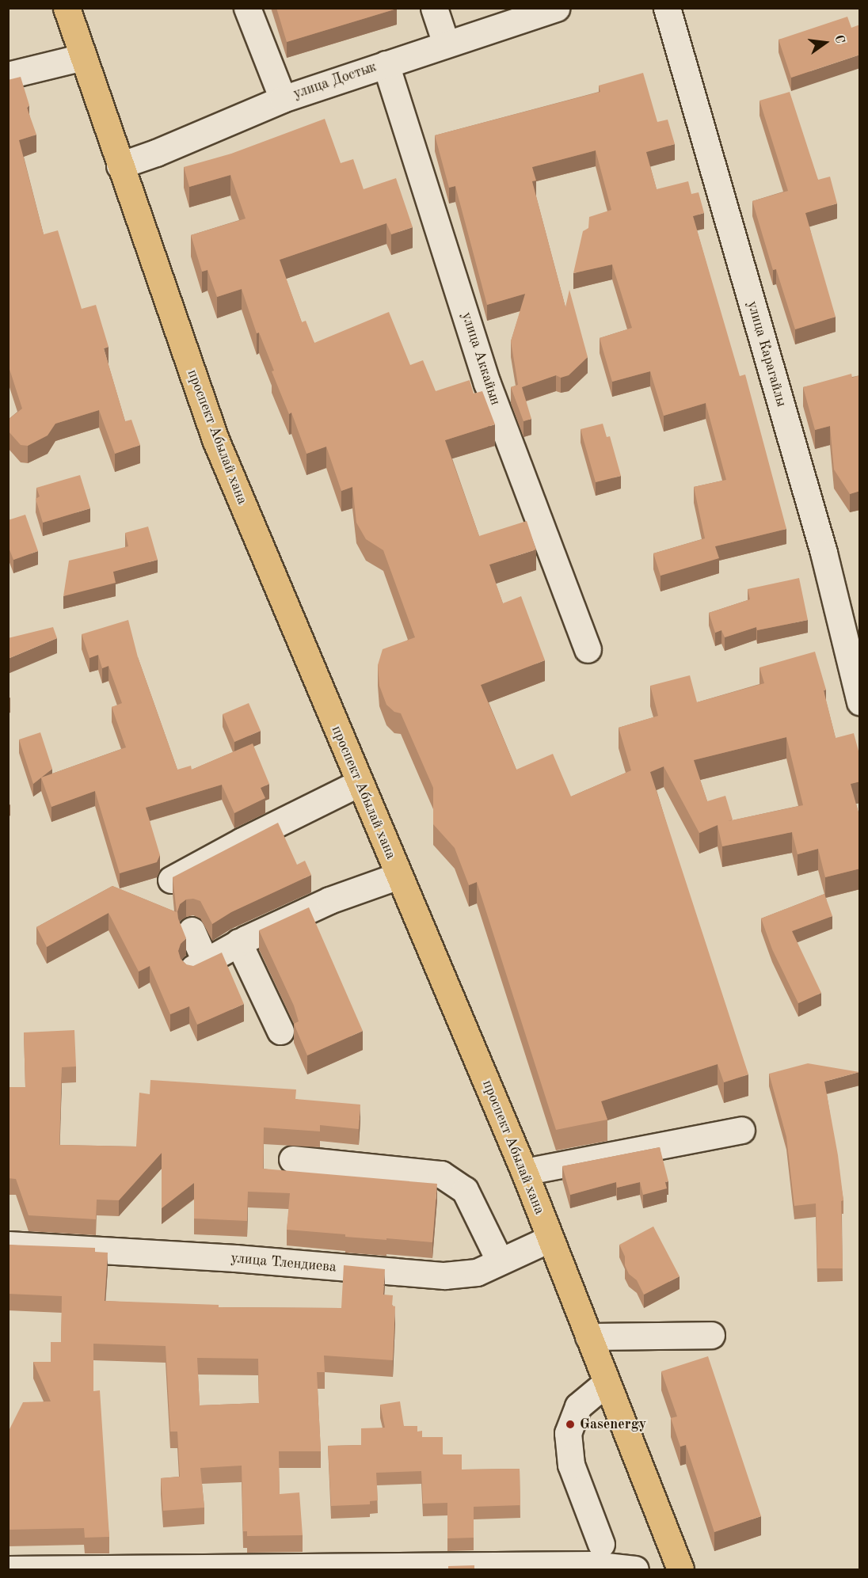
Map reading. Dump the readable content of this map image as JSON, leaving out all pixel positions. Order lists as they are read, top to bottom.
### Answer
{
  "streets": {
    "main road": ["проспект Абылай хана"],
    "street": [
      "улица Достык",
      "улица Карагайлы",
      "улица Аккайын",
      "улица Тлендиева"
    ]
  },
  "crossings": [
    ["улица Достык", "улица Аккайын"],
    ["улица Достык", "проспект Абылай хана"],
    ["проспект Абылай хана", "улица Тлендиева"]
  ],
  "places": ["Gasenergy"],
  "north": "right"
}
